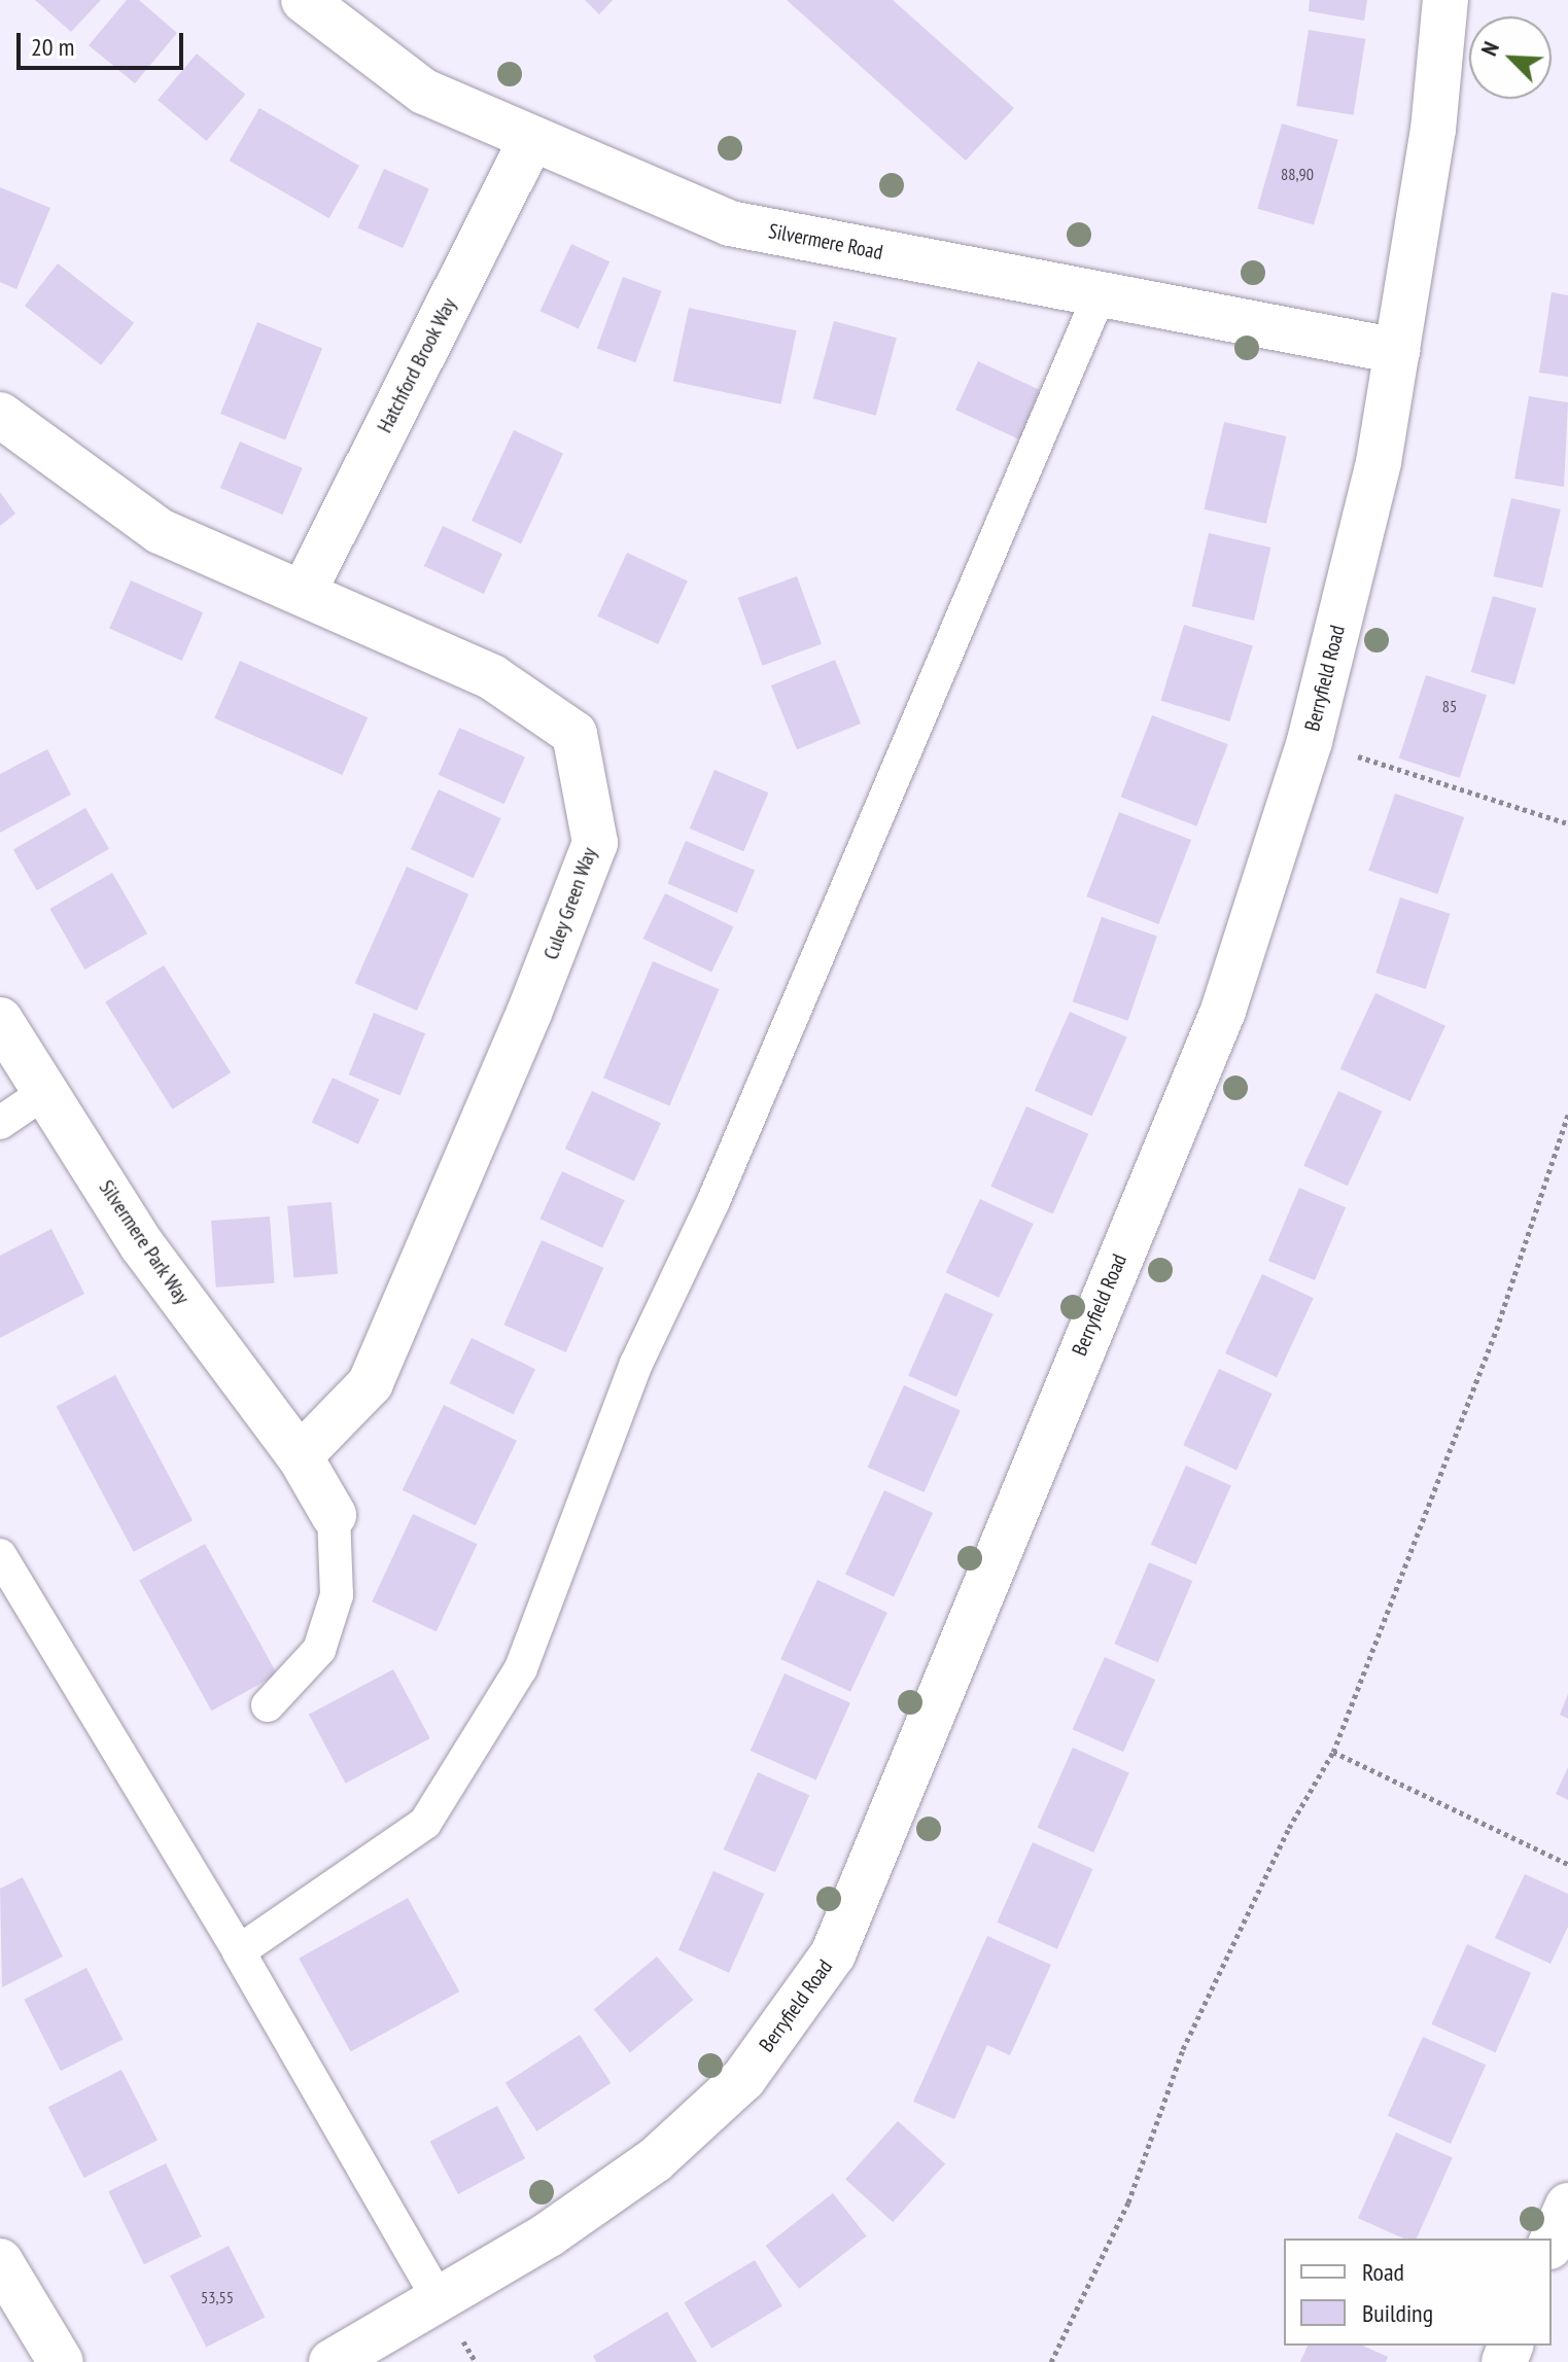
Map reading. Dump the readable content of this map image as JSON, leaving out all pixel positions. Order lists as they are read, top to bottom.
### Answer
{
  "streets": {
    "street": [
      "Silvermere Road",
      "Hatchford Brook Way",
      "Berryfield Road",
      "Culey Green Way",
      "Silvermere Park Way"
    ]
  },
  "crossings": [
    ["Silvermere Road", "Hatchford Brook Way"],
    ["Silvermere Road", "Berryfield Road"],
    ["Hatchford Brook Way", "Culey Green Way"],
    ["Culey Green Way", "Silvermere Park Way"]
  ],
  "house_numbers": ["88,90", "85", "53,55"],
  "legend": ["Road", "Building"],
  "scale_bar": "20 m",
  "north": "top left"
}
